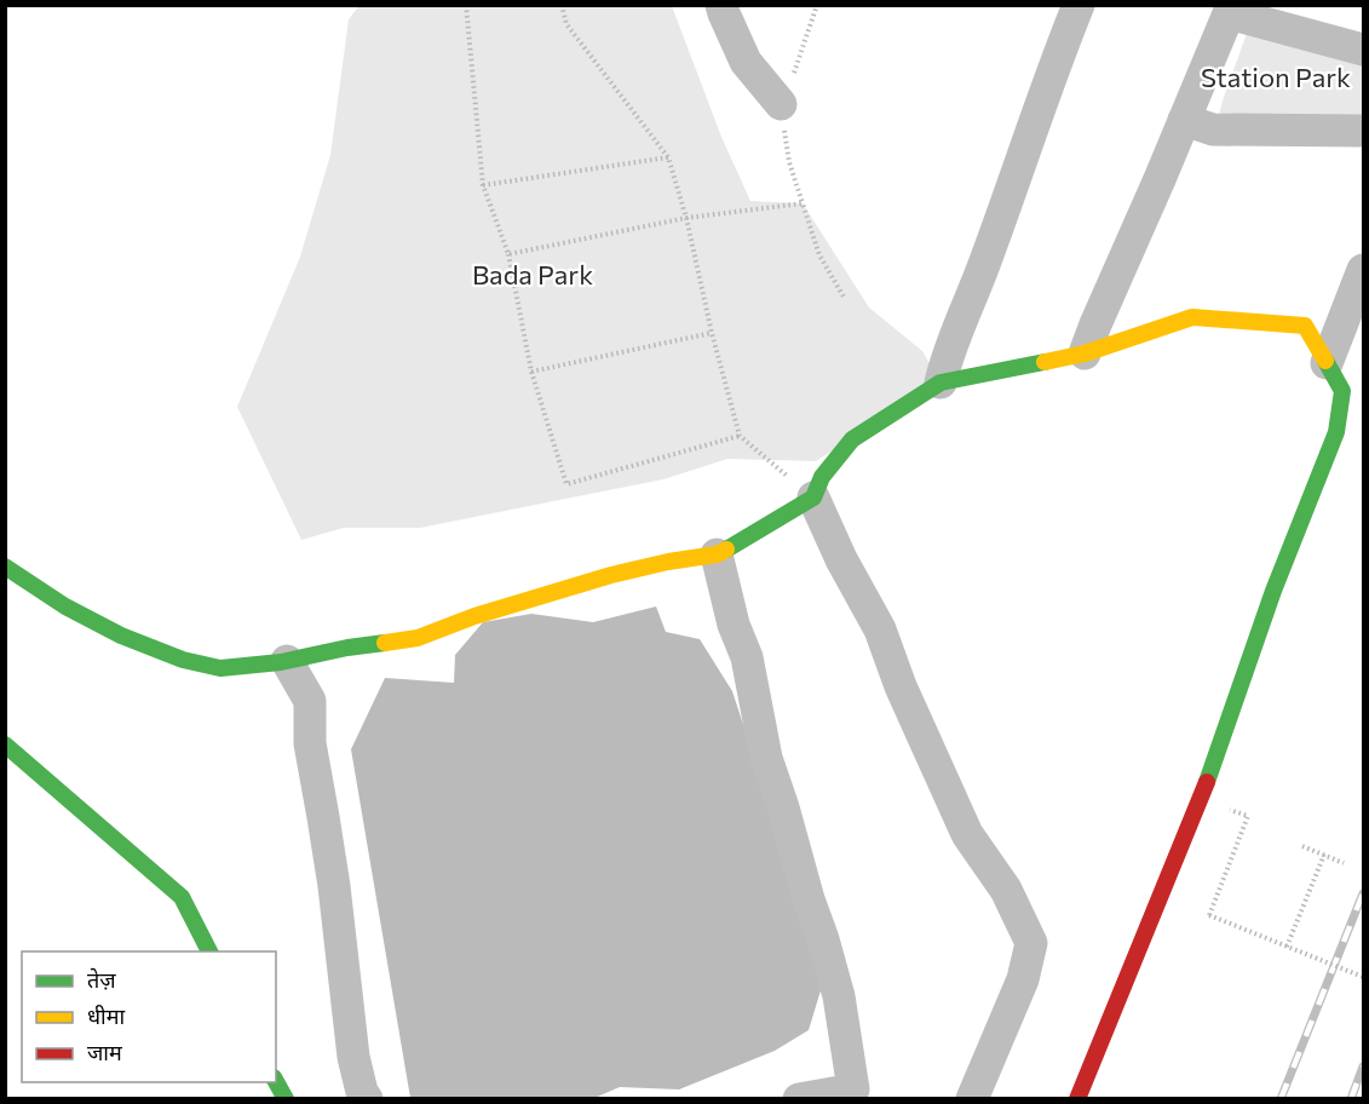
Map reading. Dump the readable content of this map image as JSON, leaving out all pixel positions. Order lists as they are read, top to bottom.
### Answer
{
  "parks": ["Station Park", "Bada Park"],
  "legend": ["तेज़", "धीमा", "जाम"]
}
